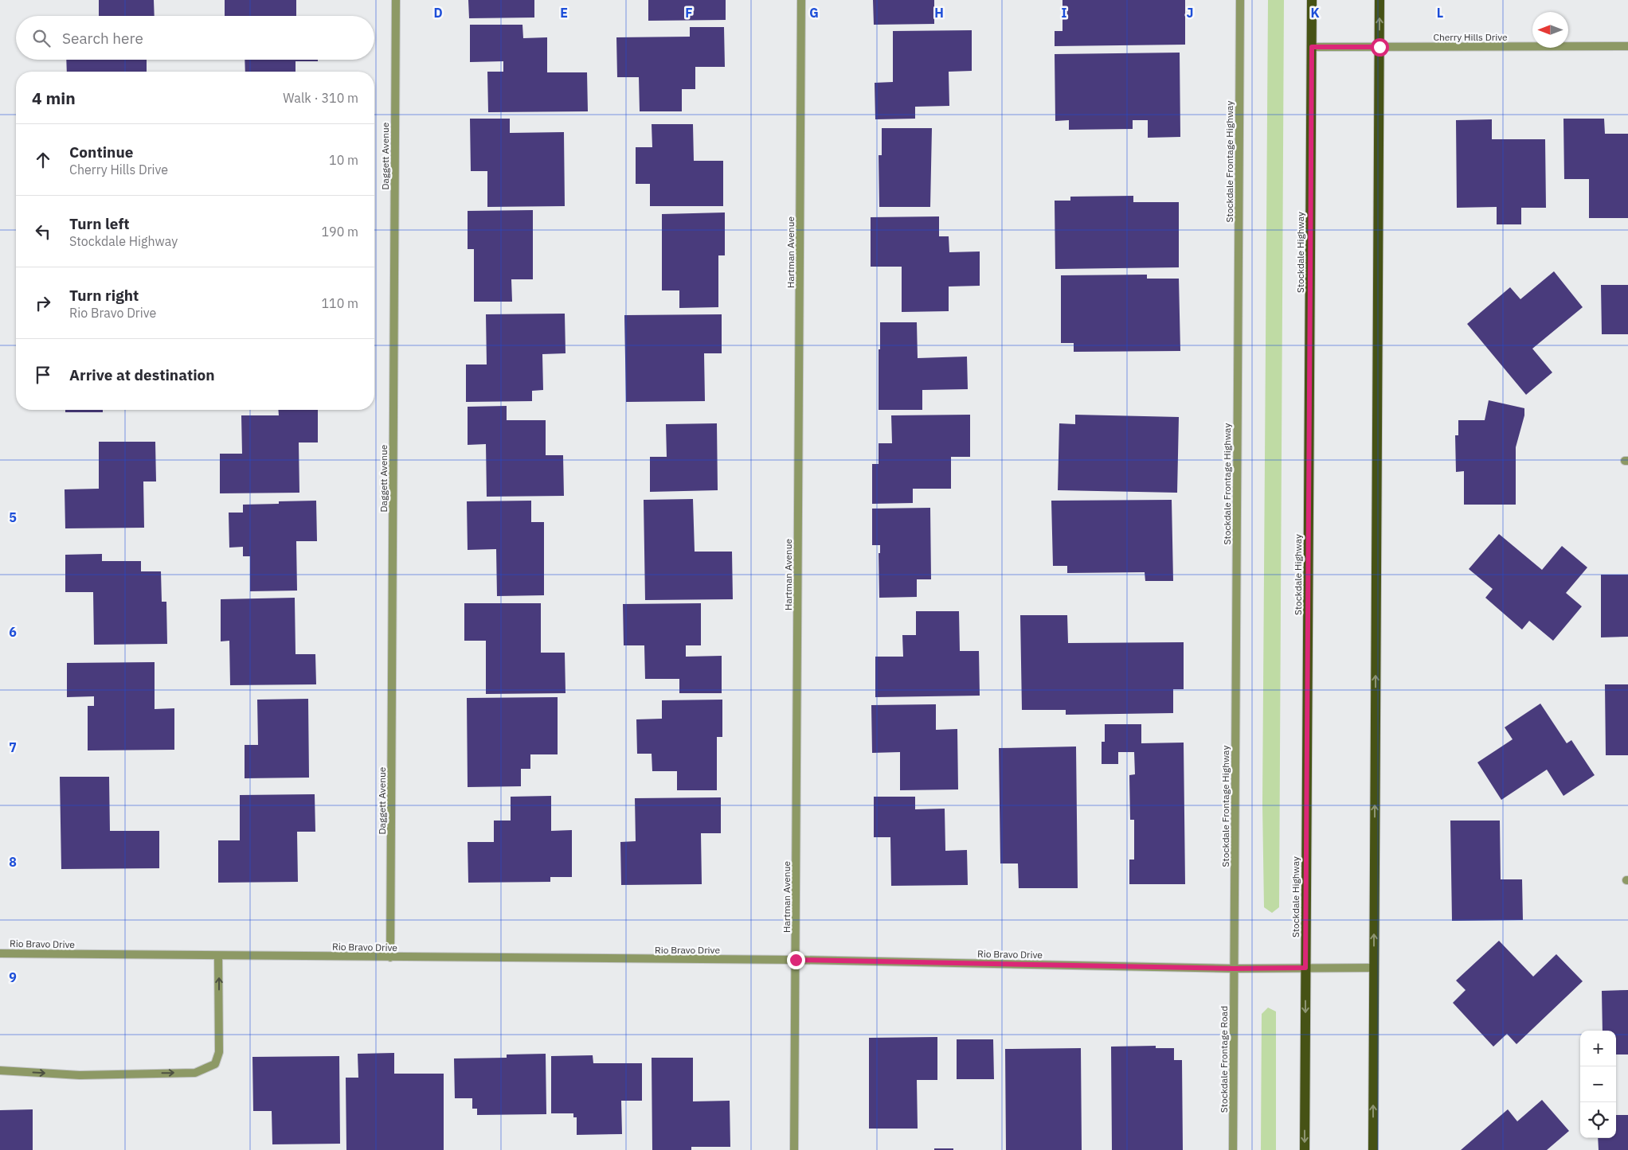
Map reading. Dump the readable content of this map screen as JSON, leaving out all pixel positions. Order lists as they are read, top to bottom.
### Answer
{
  "streets": {
    "main road": ["Stockdale Highway"],
    "street": [
      "Cherry Hills Drive",
      "Daggett Avenue",
      "Stockdale Frontage Highway",
      "Hartman Avenue",
      "Rio Bravo Drive",
      "Stockdale Frontage Road"
    ]
  },
  "crossings": [
    ["Cherry Hills Drive", "Stockdale Highway"],
    ["Daggett Avenue", "Rio Bravo Drive"],
    ["Stockdale Frontage Highway", "Rio Bravo Drive"],
    ["Stockdale Frontage Highway", "Stockdale Frontage Road"],
    ["Hartman Avenue", "Rio Bravo Drive"],
    ["Stockdale Highway", "Rio Bravo Drive"],
    ["Rio Bravo Drive", "Stockdale Frontage Road"]
  ],
  "north": "left",
  "page": {
    "search": "Search here",
    "heading": ["4 min", "Walk · 310 m"],
    "list": [
      ["Continue", "Cherry Hills Drive", "10 m"],
      ["Turn left", "Stockdale Highway", "190 m"],
      ["Turn right", "Rio Bravo Drive", "110 m"],
      "Arrive at destination"
    ],
    "map_buttons": ["+", "−"]
  },
  "grid": {
    "columns": [
      "D",
      "E",
      "F",
      "G",
      "H",
      "I",
      "J",
      "K",
      "L"
    ],
    "rows": [
      "5",
      "6",
      "7",
      "8",
      "9"
    ]
  }
}
